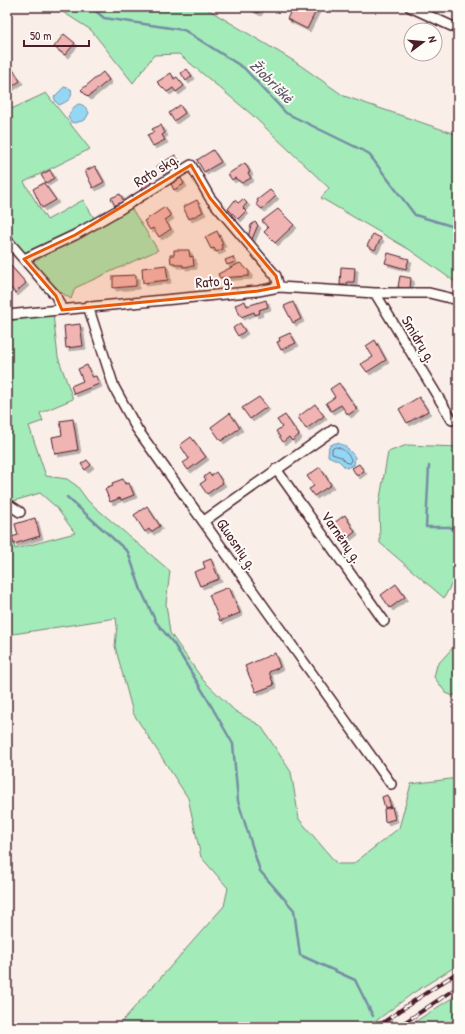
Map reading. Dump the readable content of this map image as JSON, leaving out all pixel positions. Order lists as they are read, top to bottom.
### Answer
{
  "streets": {
    "street": [
      "Rato skg.",
      "Rato g.",
      "Smidrų g.",
      "Varnėnų g.",
      "Gluosnių g."
    ]
  },
  "crossings": [
    ["Rato skg.", "Rato g."],
    ["Rato g.", "Smidrų g."],
    ["Rato g.", "Gluosnių g."]
  ],
  "water": ["Žiobriškė"],
  "scale_bar": "50 m",
  "north": "right"
}
